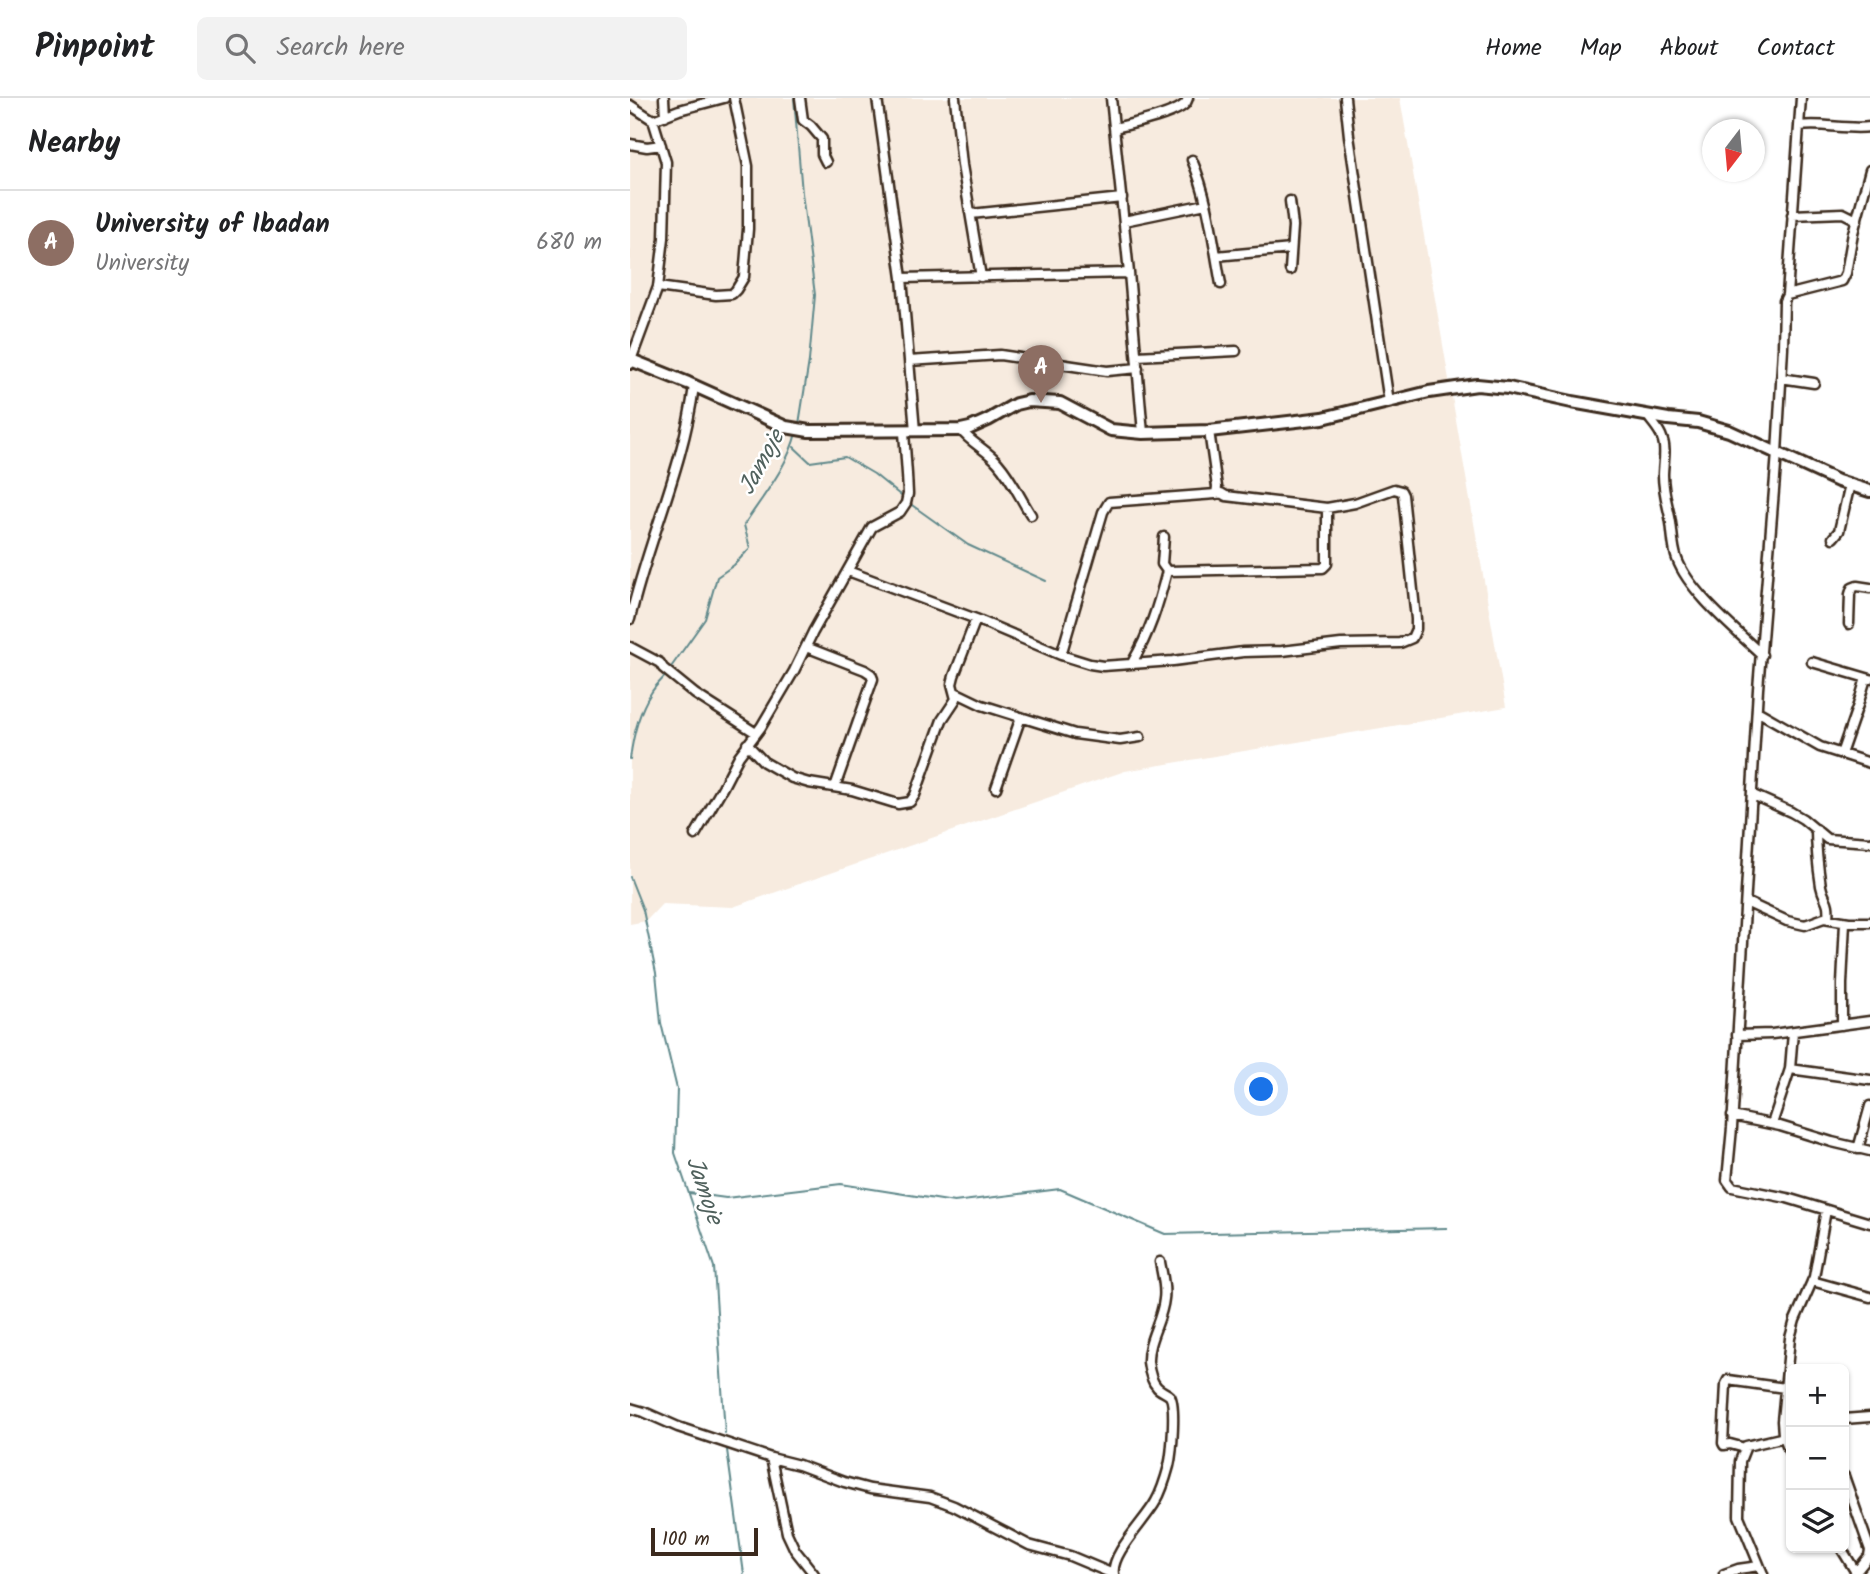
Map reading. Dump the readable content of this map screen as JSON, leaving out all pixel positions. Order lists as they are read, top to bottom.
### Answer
{
  "water": ["Jamoje"],
  "scale_bar": "100 m",
  "north": "bottom",
  "page": {
    "header": "Pinpoint",
    "search": "Search here",
    "nav": [
      "Home",
      "Map",
      "About",
      "Contact"
    ],
    "heading": "Nearby",
    "list": [
      {
        "mark": "A",
        "name": "University of Ibadan",
        "note": "University",
        "value": "680 m"
      }
    ],
    "pins": "A",
    "map_buttons": ["+", "−"],
    "scale": "100 m"
  }
}
